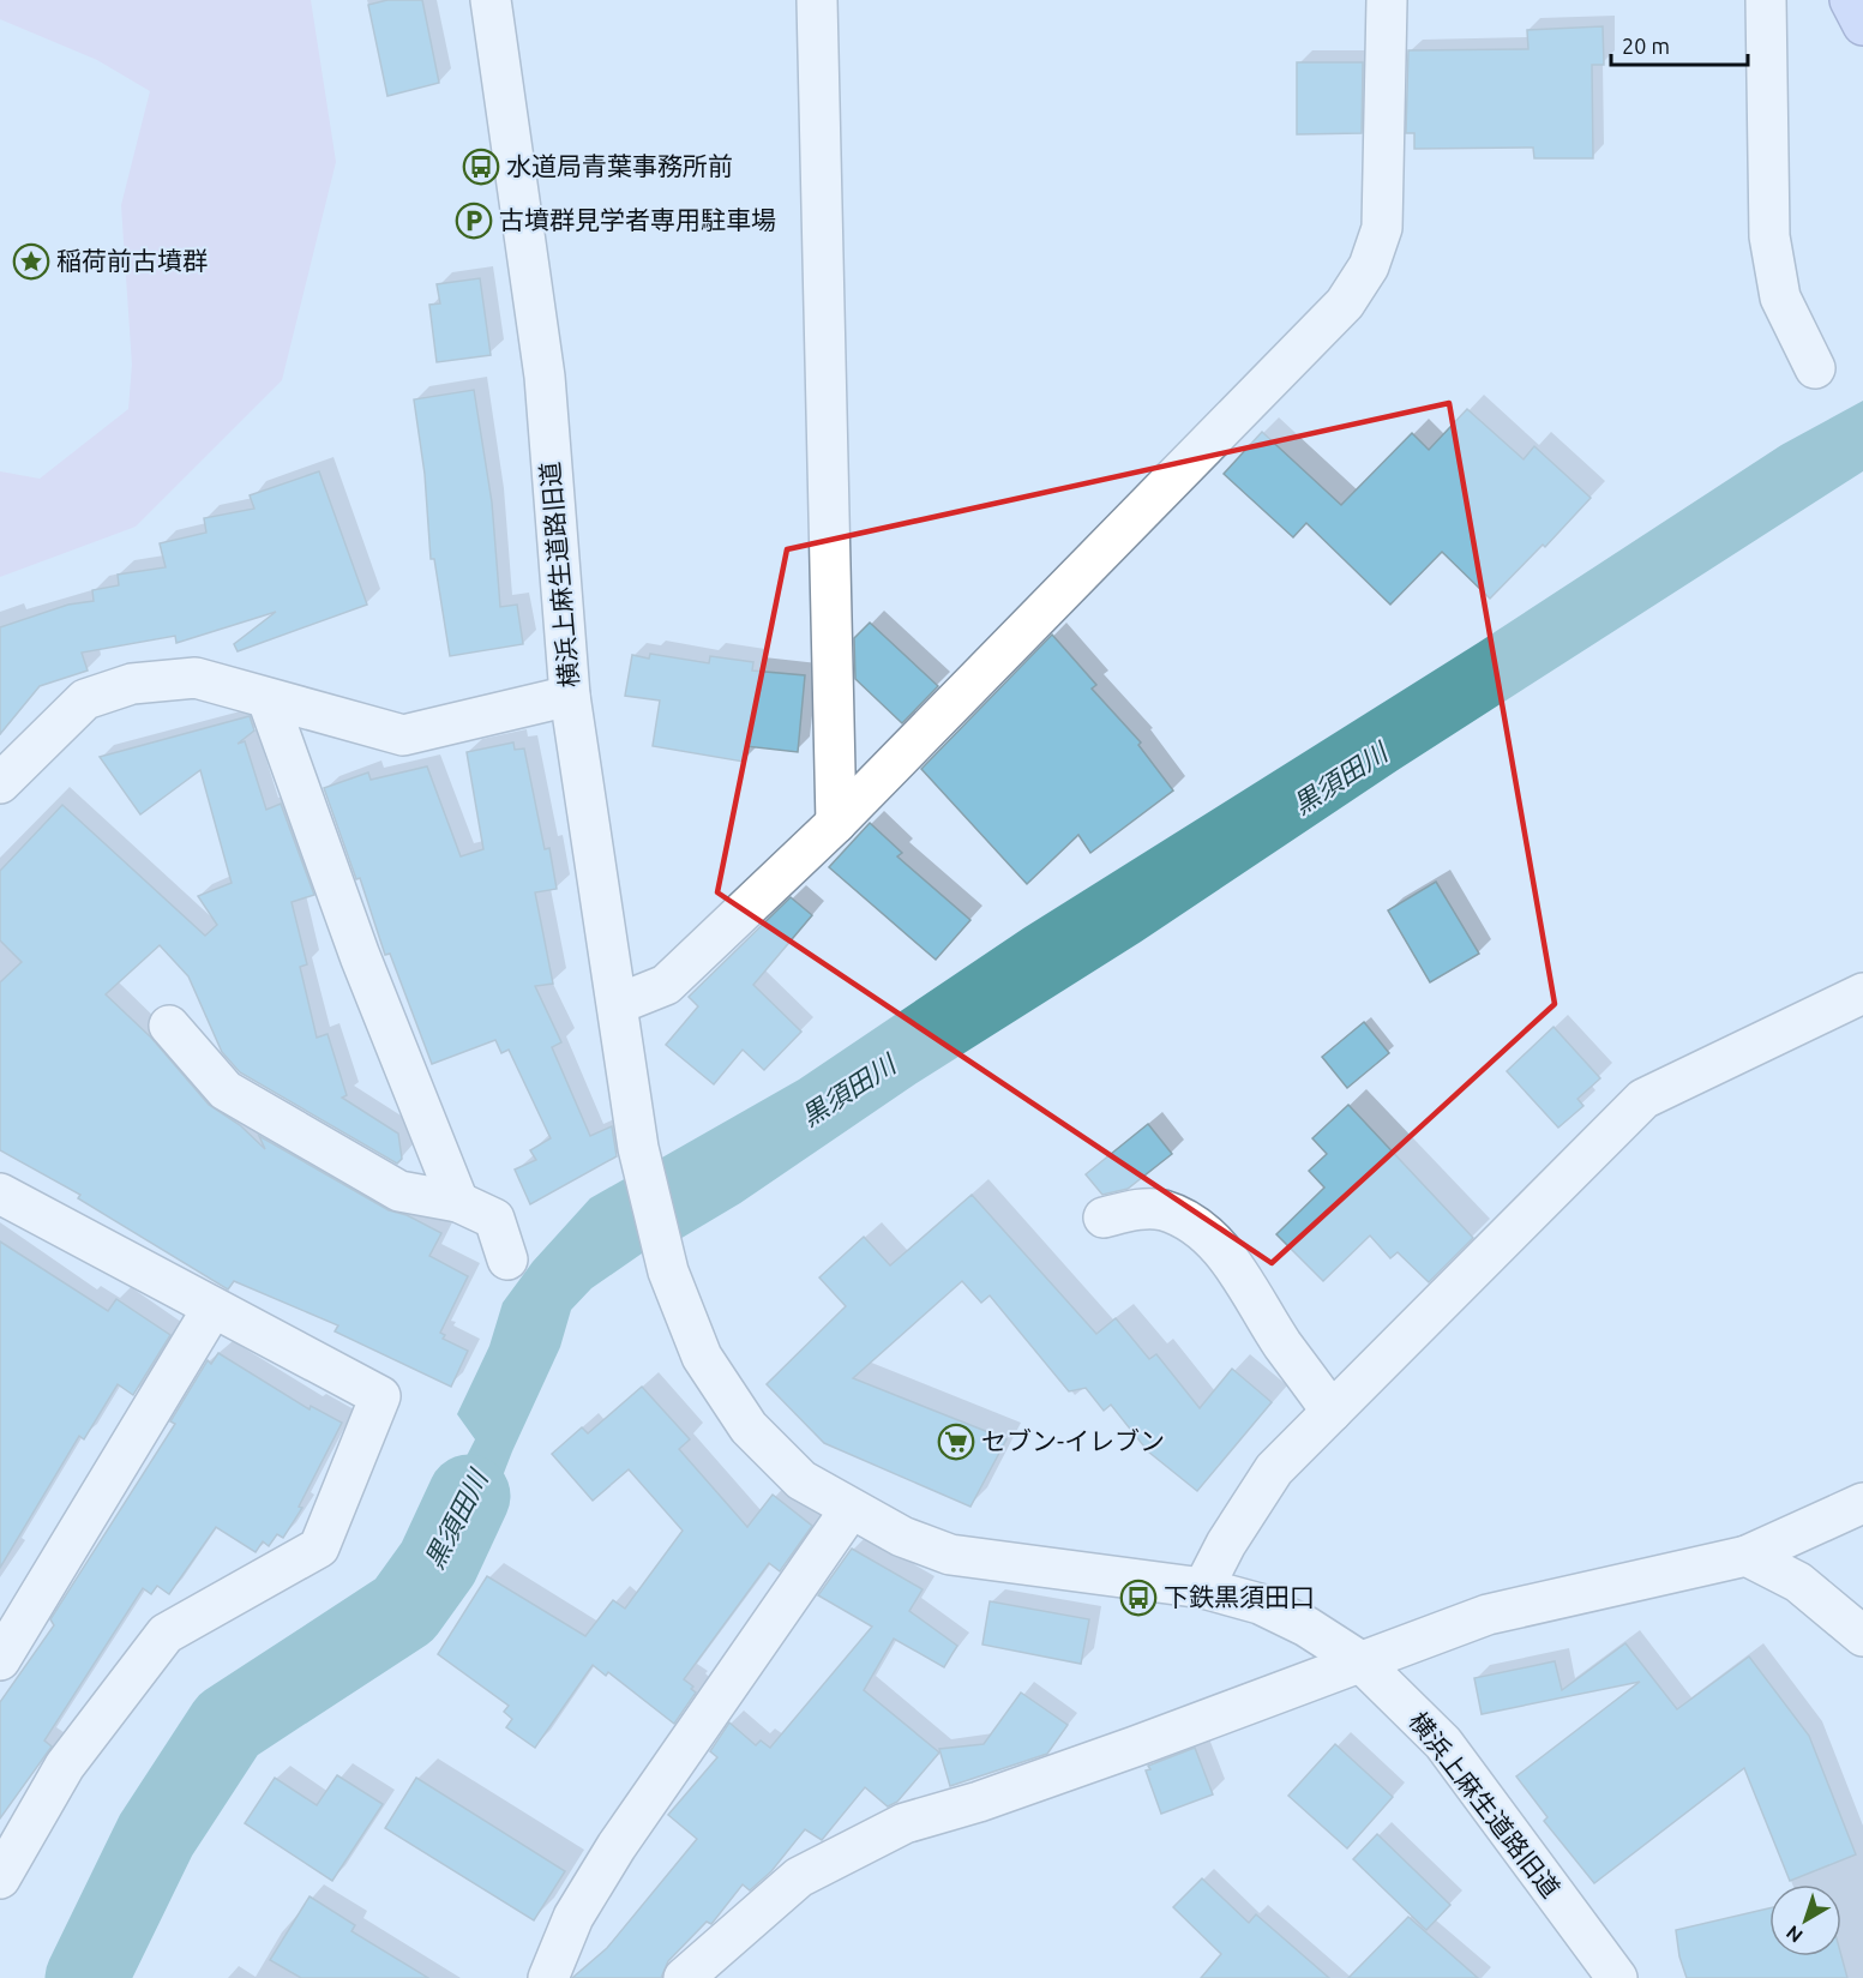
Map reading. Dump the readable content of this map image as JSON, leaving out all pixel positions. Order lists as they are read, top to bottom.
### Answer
{
  "streets": {
    "street": ["横浜上麻生道路旧道"]
  },
  "water": ["黒須田川"],
  "places": {
    "bus stop": ["水道局青葉事務所前", "下鉄黒須田口"],
    "parking": ["古墳群見学者専用駐車場"],
    "place": ["稲荷前古墳群"],
    "supermarket": ["セブン-イレブン"]
  },
  "scale_bar": "20 m",
  "north": "bottom left"
}
